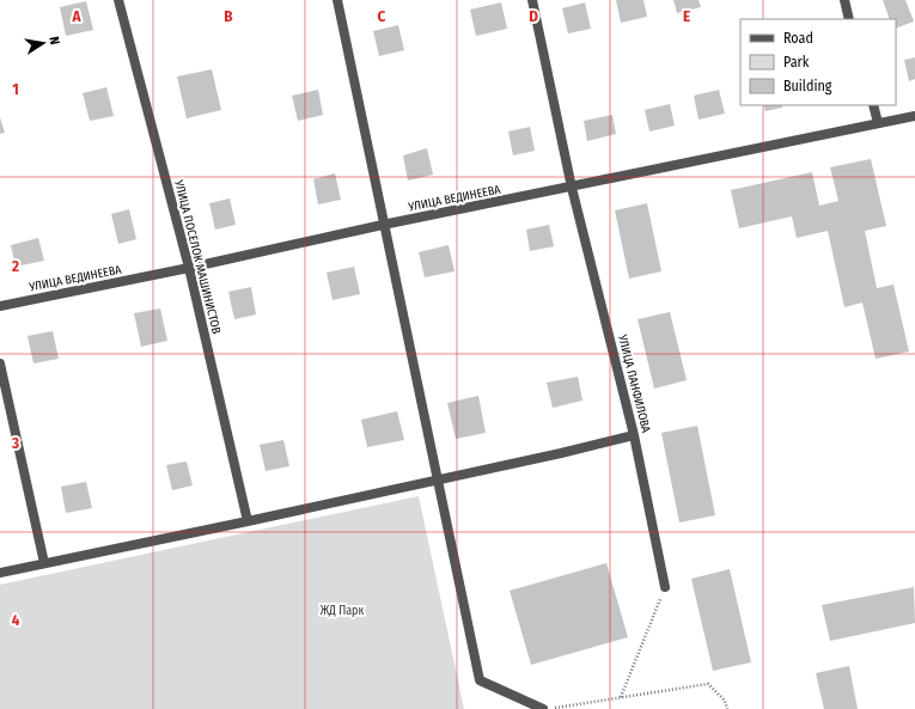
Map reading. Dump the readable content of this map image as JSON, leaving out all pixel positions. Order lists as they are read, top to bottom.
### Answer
{
  "streets": {
    "street": ["УЛИЦА ВЕДИНЕЕВА", "УЛИЦА ПОСЕЛОК МАШИНИСТОВ", "УЛИЦА ПАНФИЛОВА"]
  },
  "crossings": [
    ["УЛИЦА ВЕДИНЕЕВА", "УЛИЦА ПОСЕЛОК МАШИНИСТОВ"],
    ["УЛИЦА ВЕДИНЕЕВА", "УЛИЦА ПАНФИЛОВА"]
  ],
  "parks": ["ЖД Парк"],
  "legend": ["Road", "Park", "Building"],
  "north": "right",
  "grid": {
    "columns": [
      "A",
      "B",
      "C",
      "D",
      "E"
    ],
    "rows": [
      "1",
      "2",
      "3",
      "4"
    ]
  }
}
